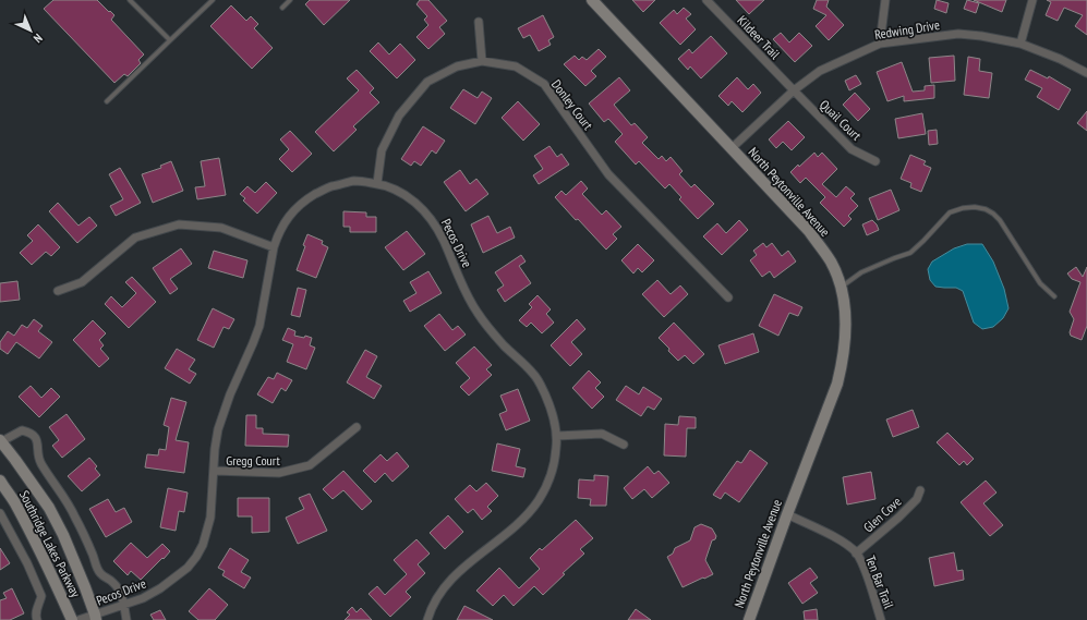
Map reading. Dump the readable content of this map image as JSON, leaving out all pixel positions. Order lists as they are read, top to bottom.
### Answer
{
  "streets": {
    "street": [
      "Redwing Drive",
      "Kildeer Trail",
      "Donley Court",
      "Quail Court",
      "North Peytonville Avenue",
      "Pecos Drive",
      "Gregg Court",
      "Glen Cove",
      "Southridge Lakes Parkway",
      "Ten Bar Trail"
    ]
  },
  "crossings": [
    ["Redwing Drive", "Kildeer Trail"],
    ["Redwing Drive", "Quail Court"],
    ["Redwing Drive", "North Peytonville Avenue"],
    ["Kildeer Trail", "Quail Court"],
    ["Donley Court", "Pecos Drive"],
    ["North Peytonville Avenue", "Ten Bar Trail"],
    ["Pecos Drive", "Gregg Court"],
    ["Pecos Drive", "Southridge Lakes Parkway"],
    ["Glen Cove", "Ten Bar Trail"]
  ],
  "north": "bottom right"
}
